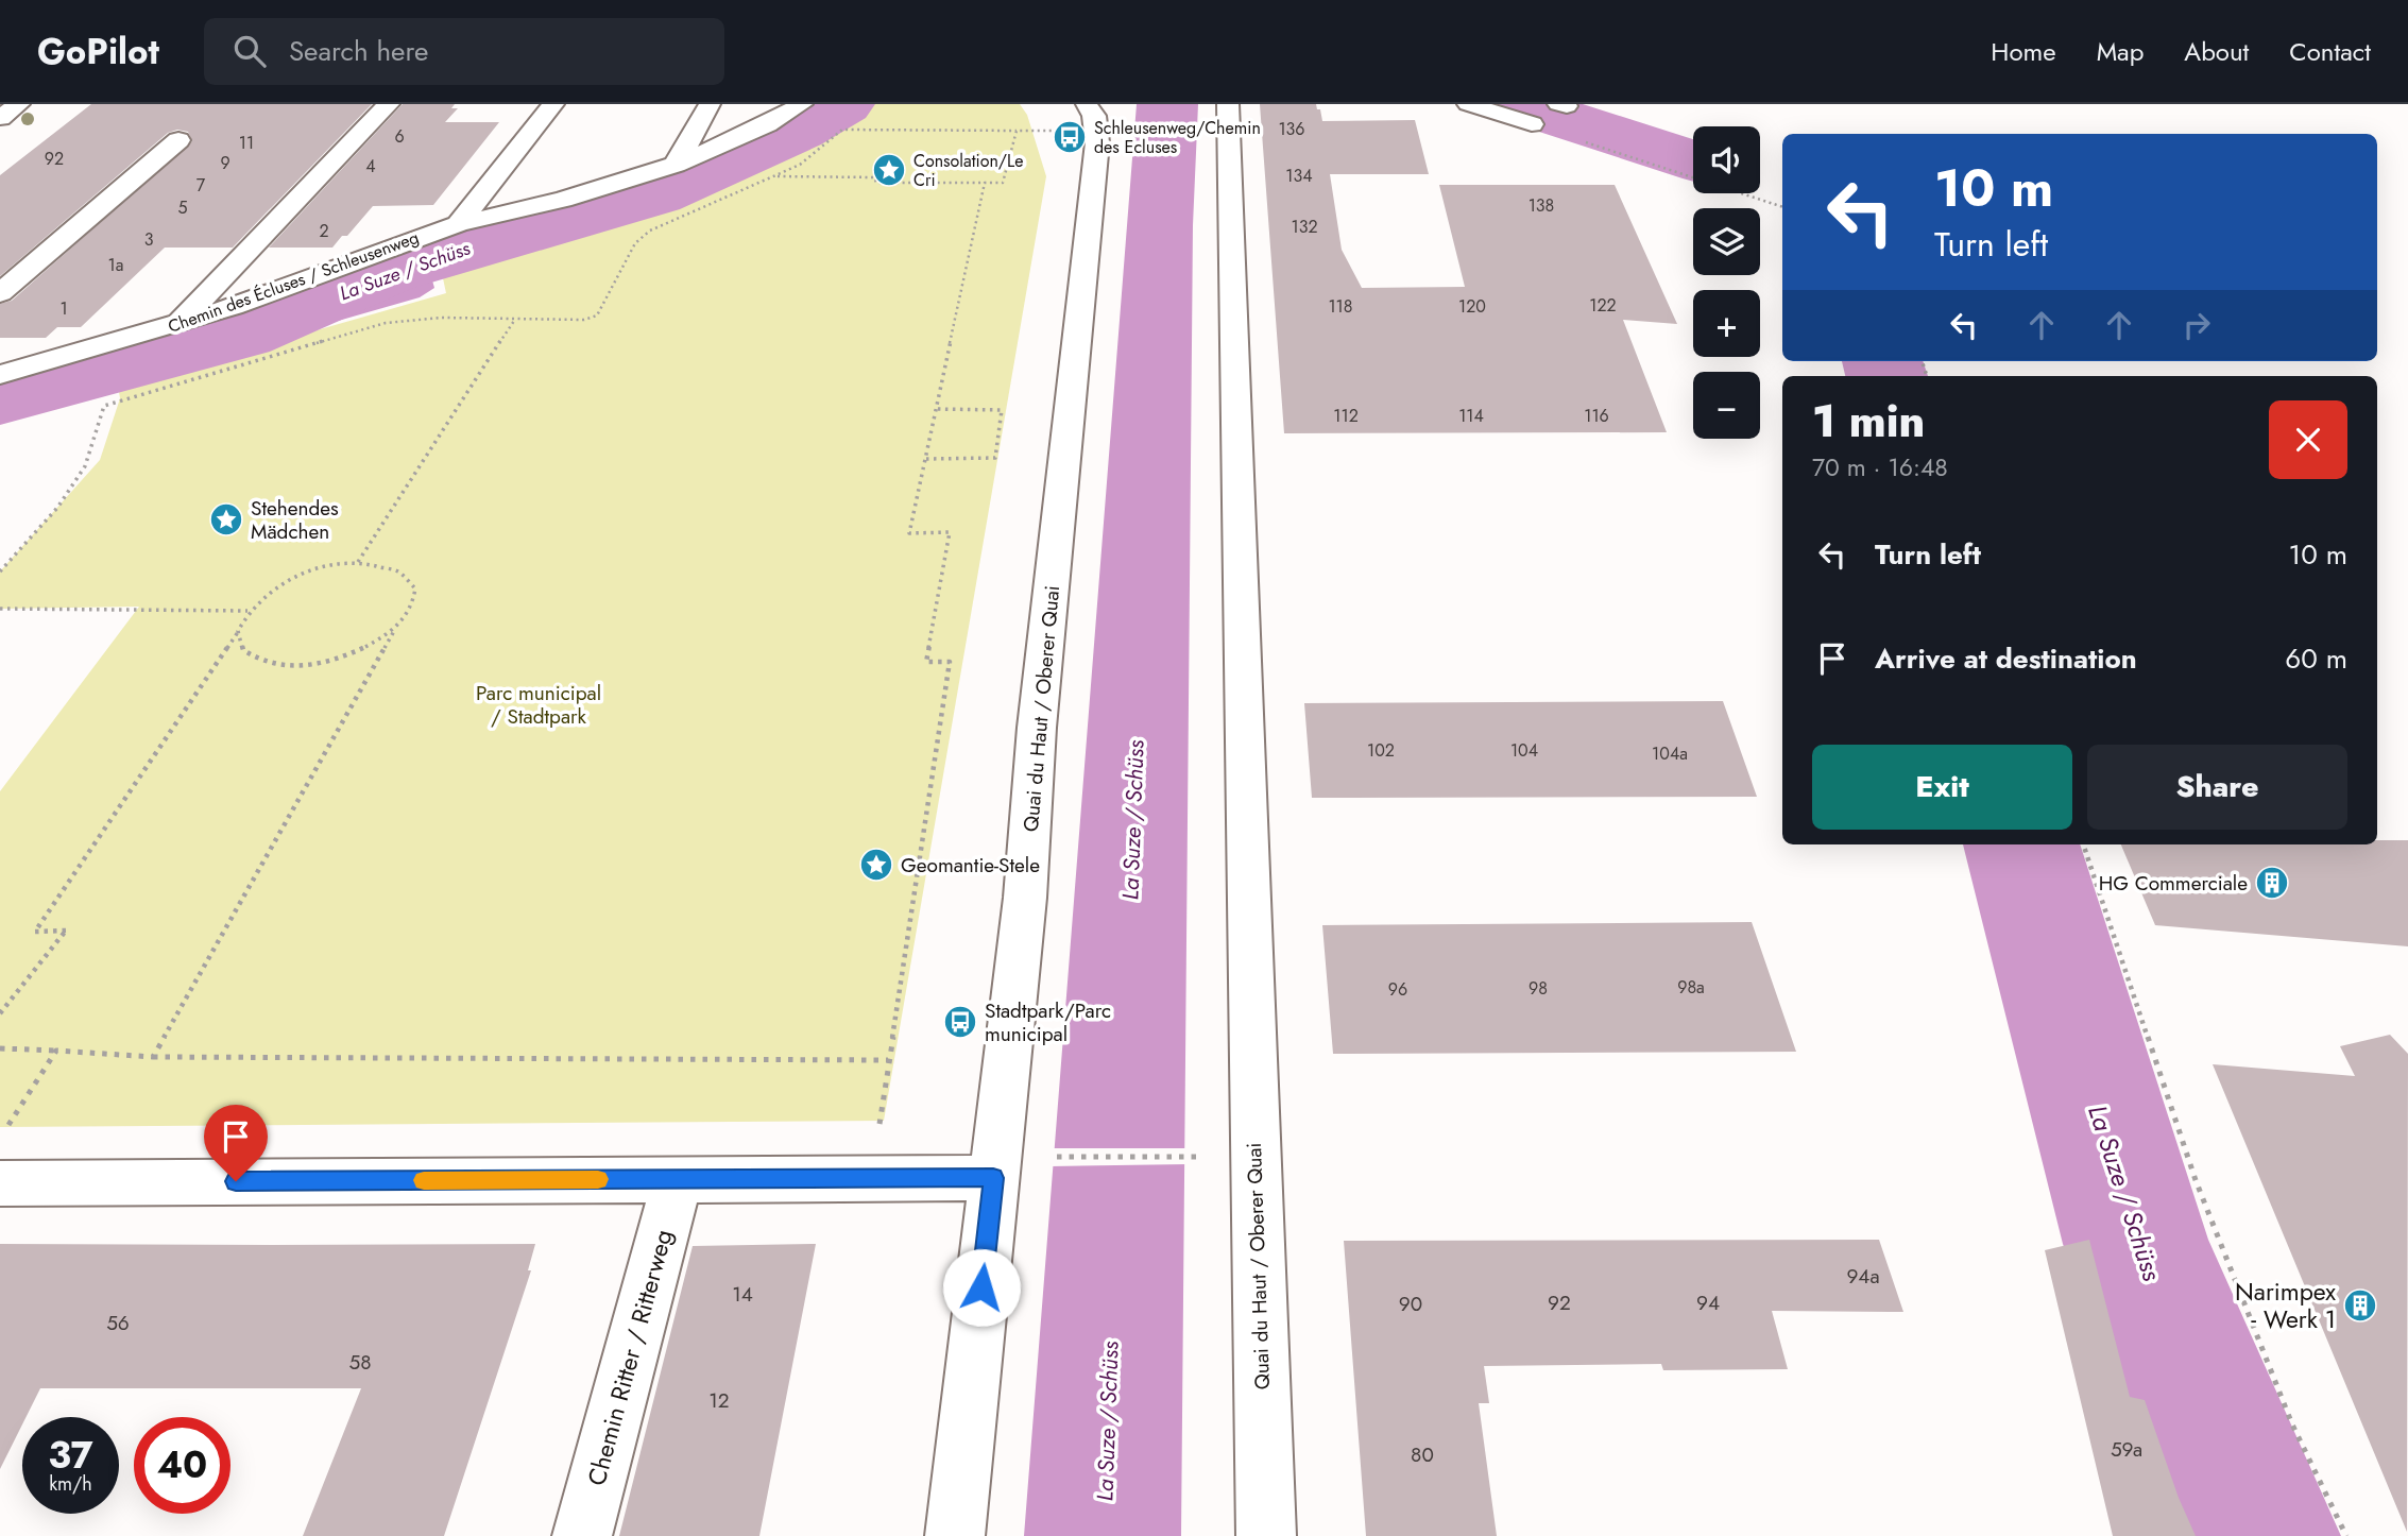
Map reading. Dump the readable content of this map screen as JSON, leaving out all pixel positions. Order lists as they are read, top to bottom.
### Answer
{
  "streets": {
    "street": ["Chemin des Écluses / Schleusenweg", "Quai du Haut / Oberer Quai", "Chemin Ritter / Ritterweg"]
  },
  "water": ["La Suze / Schüss"],
  "parks": ["Parc municipal / Stadtpark"],
  "places": {
    "bus stop": ["Schleusenweg/Chemin des Ecluses", "Stadtpark/Parc municipal"],
    "place": ["Consolation/Le Cri", "Stehendes Mädchen", "Geomantie-Stele"],
    "building": ["HG Commerciale", "Narimpex - Werk 1"]
  },
  "house_numbers": [
    "136",
    "6",
    "11",
    "92",
    "9",
    "4",
    "134",
    "7",
    "138",
    "5",
    "132",
    "2",
    "3",
    "1a",
    "122",
    "118",
    "120",
    "1",
    "112",
    "114",
    "116",
    "102",
    "104",
    "104a",
    "98a",
    "98",
    "96",
    "94a",
    "14",
    "92",
    "94",
    "90",
    "56",
    "58",
    "12",
    "59a",
    "80"
  ],
  "page": {
    "header": "GoPilot",
    "search": "Search here",
    "nav": [
      "Home",
      "Map",
      "About",
      "Contact"
    ],
    "map_buttons": ["+", "−"],
    "turn": ["10 m", "Turn left"],
    "heading": ["1 min", "70 m · 16:48"],
    "list": [
      {
        "name": "Turn left",
        "value": "10 m"
      },
      {
        "name": "Arrive at destination",
        "value": "60 m"
      }
    ],
    "buttons": ["Exit", "Share"],
    "speed": "37 km/h",
    "limit": "40"
  }
}
